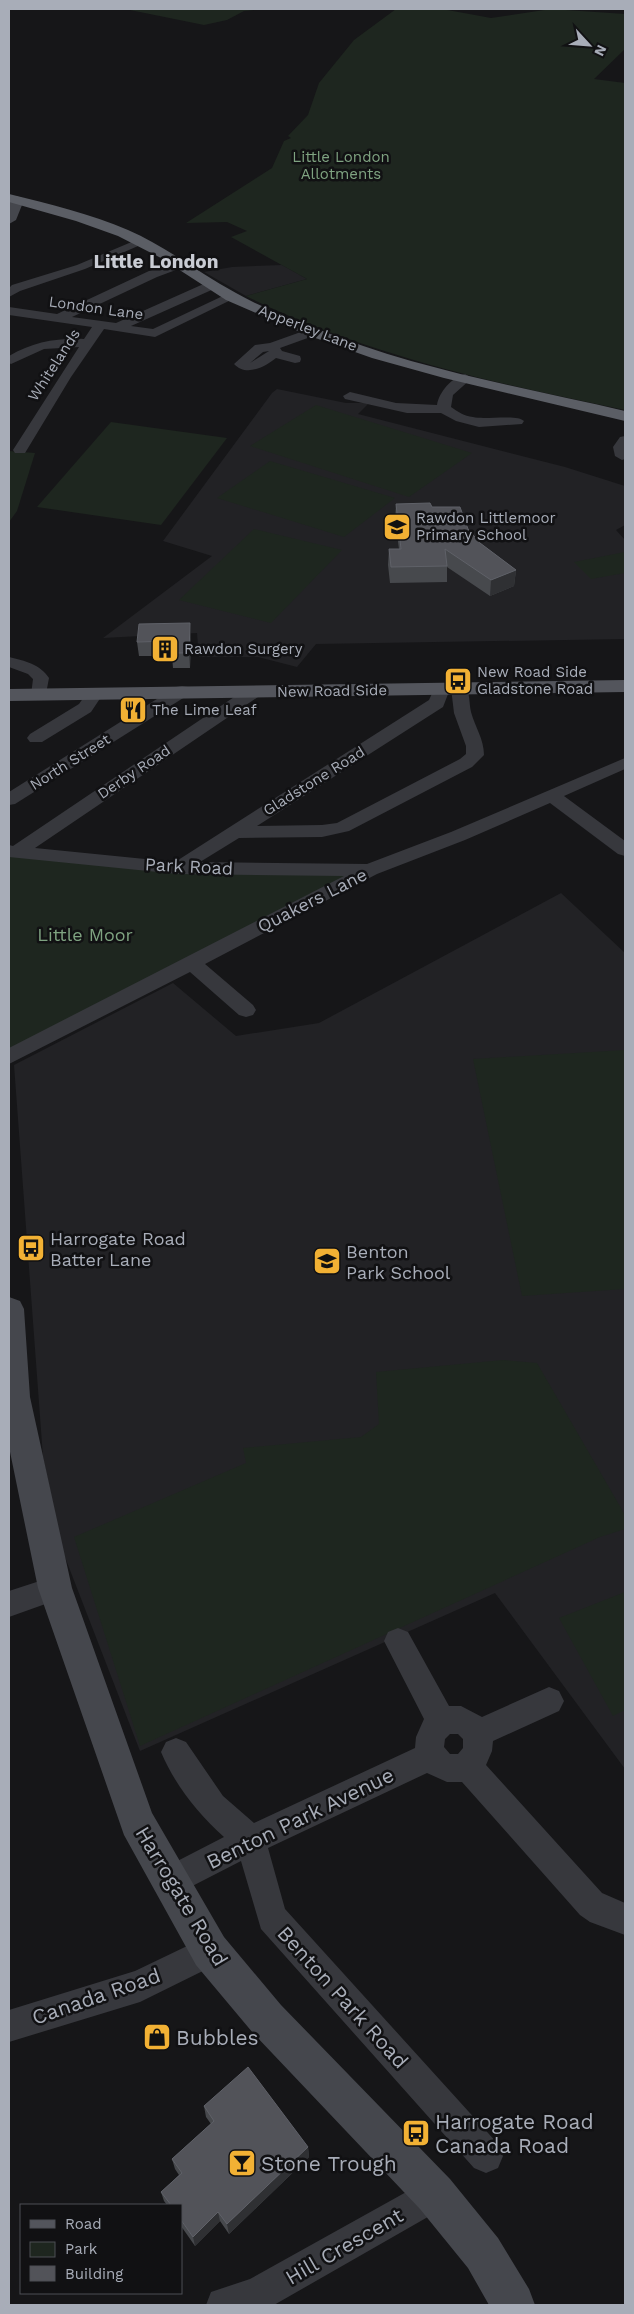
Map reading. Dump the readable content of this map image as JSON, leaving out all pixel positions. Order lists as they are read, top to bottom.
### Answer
{
  "streets": {
    "highway": ["Apperley Lane"],
    "main road": ["New Road Side", "Harrogate Road"],
    "street": [
      "London Lane",
      "Whitelands",
      "North Street",
      "Derby Road",
      "Gladstone Road",
      "Park Road",
      "Quakers Lane",
      "Benton Park Avenue",
      "Canada Road",
      "Benton Park Road",
      "Hill Crescent"
    ]
  },
  "crossings": [
    ["London Lane", "Apperley Lane"],
    ["London Lane", "Whitelands"],
    ["New Road Side", "North Street"],
    ["New Road Side", "Derby Road"],
    ["New Road Side", "Gladstone Road"],
    ["Derby Road", "Park Road"],
    ["Gladstone Road", "Park Road"],
    ["Park Road", "Quakers Lane"],
    ["Benton Park Avenue", "Harrogate Road"],
    ["Benton Park Avenue", "Benton Park Road"],
    ["Harrogate Road", "Canada Road"],
    ["Harrogate Road", "Hill Crescent"]
  ],
  "districts": ["Little London"],
  "parks": ["Little London Allotments", "Little Moor"],
  "places": {
    "school or university": ["Rawdon Littlemoor Primary School", "Benton Park School"],
    "building": ["Rawdon Surgery"],
    "bus stop": ["New Road Side Gladstone Road", "Harrogate Road Batter Lane", "Harrogate Road Canada Road"],
    "restaurant": ["The Lime Leaf"],
    "shop": ["Bubbles"],
    "bar": ["Stone Trough"]
  },
  "legend": ["Road", "Park", "Building"],
  "north": "bottom right"
}
